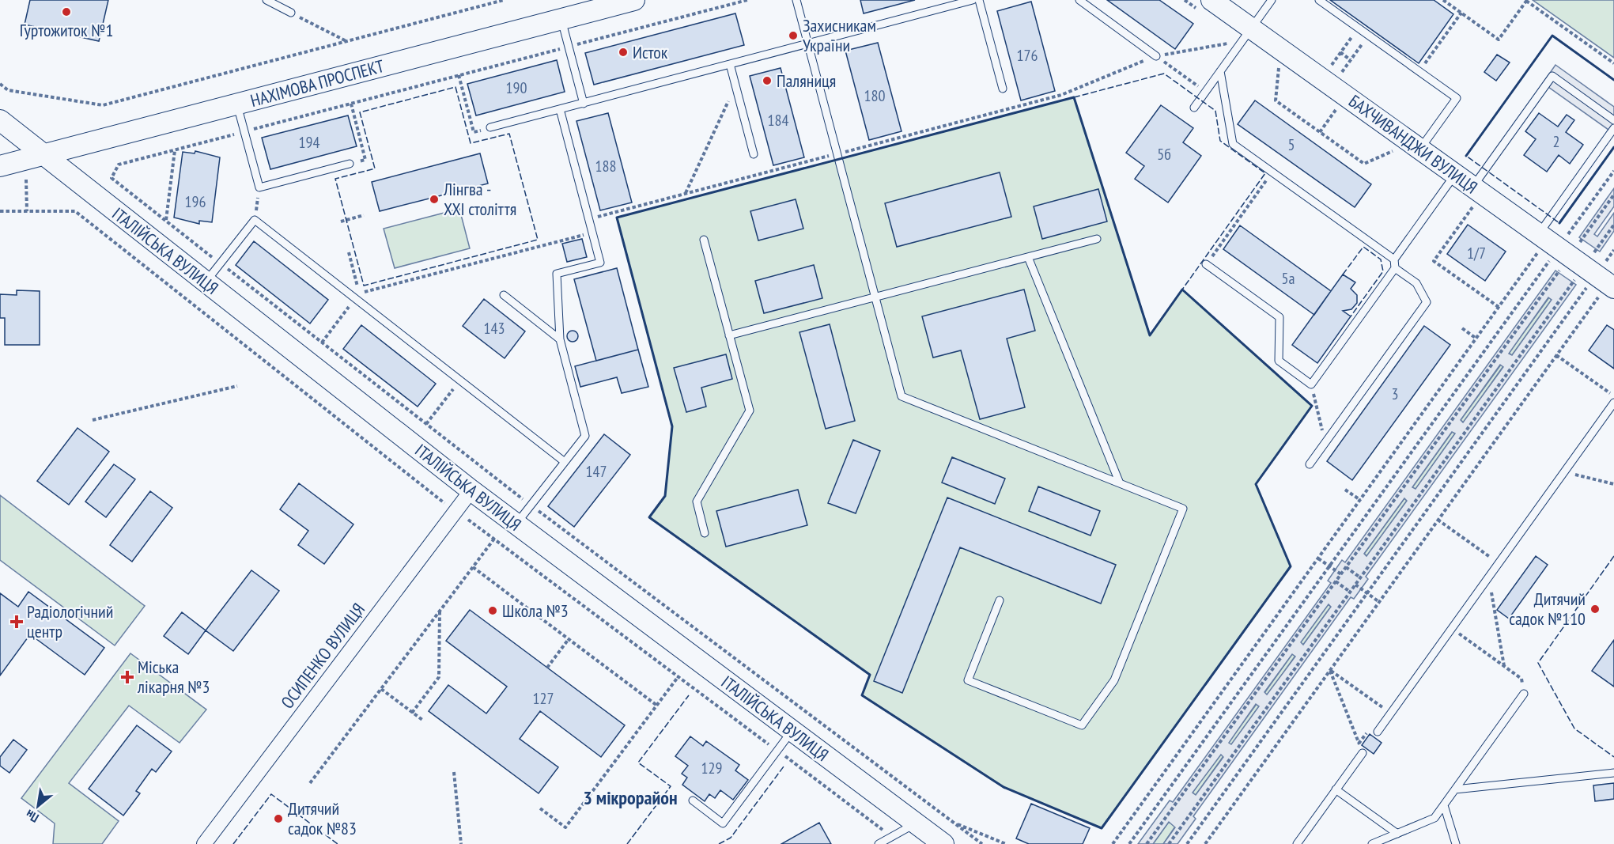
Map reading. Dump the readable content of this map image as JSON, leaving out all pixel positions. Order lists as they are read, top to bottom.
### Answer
{
  "streets": {
    "street": [
      "НАХІМОВА ПРОСПЕКТ",
      "БАХЧИВАНДЖИ ВУЛИЦЯ",
      "ІТАЛІЙСЬКА ВУЛИЦЯ",
      "ОСИПЕНКО ВУЛИЦЯ"
    ]
  },
  "crossings": [
    ["НАХІМОВА ПРОСПЕКТ", "ІТАЛІЙСЬКА ВУЛИЦЯ"],
    ["ІТАЛІЙСЬКА ВУЛИЦЯ", "ОСИПЕНКО ВУЛИЦЯ"]
  ],
  "districts": ["3 мікрорайон"],
  "places": {
    "other": [
      "Гуртожиток №1",
      "Захисникам України",
      "Исток",
      "Паляниця",
      "Лінгва - XXI століття",
      "Дитячий садок №110",
      "Школа №3",
      "Дитячий садок №83"
    ],
    "health": ["Радіологічний центр", "Міська лікарня №3"]
  },
  "house_numbers": [
    "176",
    "190",
    "180",
    "184",
    "2",
    "194",
    "5",
    "5б",
    "188",
    "196",
    "1/7",
    "5а",
    "143",
    "3",
    "147",
    "127",
    "129"
  ],
  "north": "bottom left"
}
